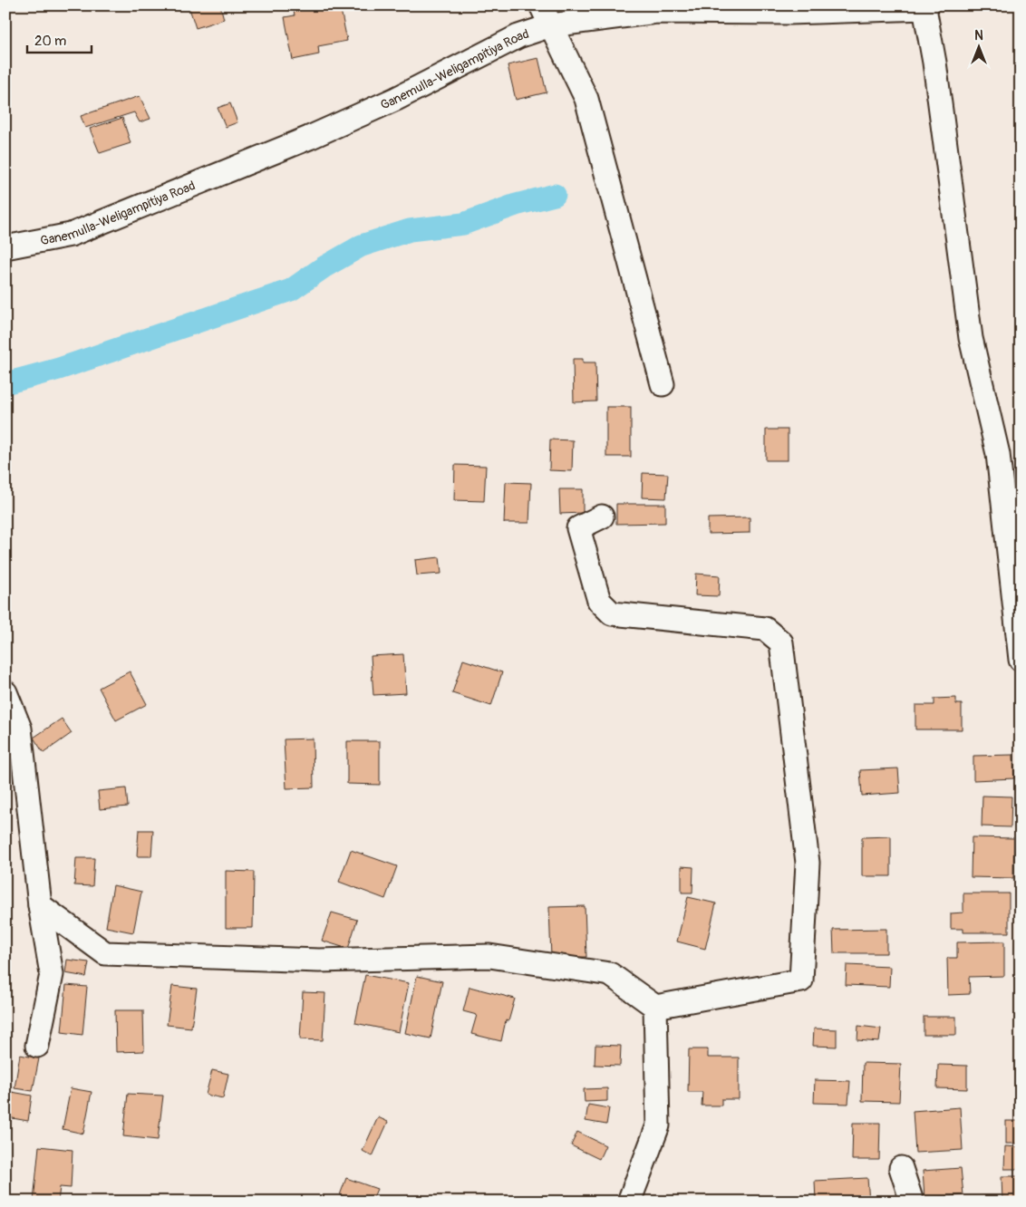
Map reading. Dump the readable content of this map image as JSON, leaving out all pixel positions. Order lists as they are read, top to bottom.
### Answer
{
  "streets": {
    "street": ["Ganemulla-Weligampitiya Road"]
  },
  "scale_bar": "20 m",
  "north": "top"
}
